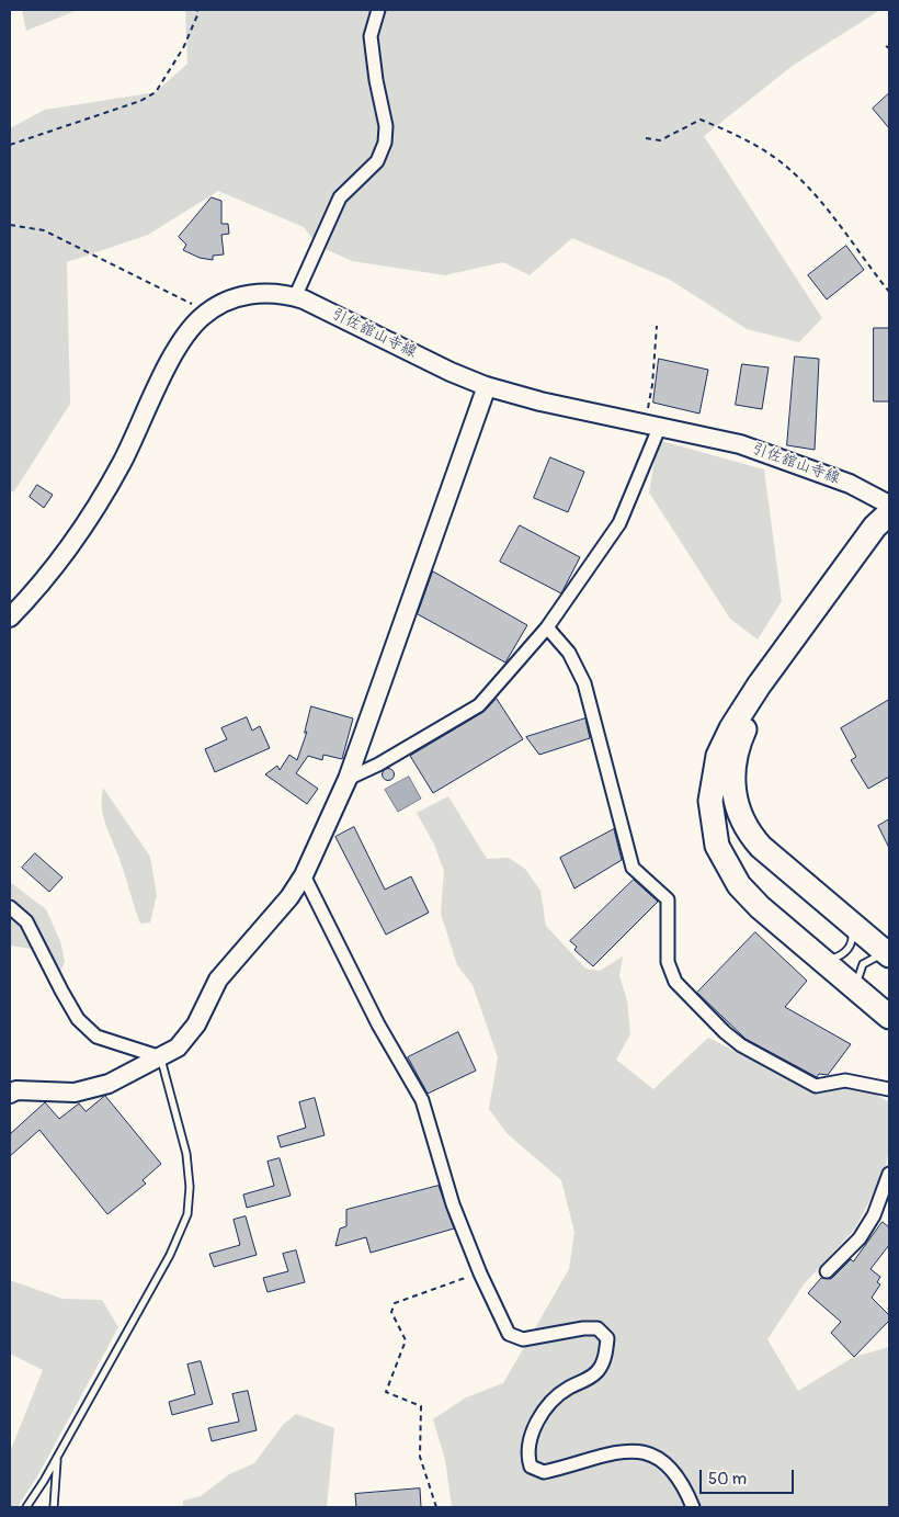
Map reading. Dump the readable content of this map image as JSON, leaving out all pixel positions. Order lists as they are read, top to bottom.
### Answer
{
  "streets": {
    "main road": ["引佐舘山寺線"]
  },
  "scale_bar": "50 m"
}
